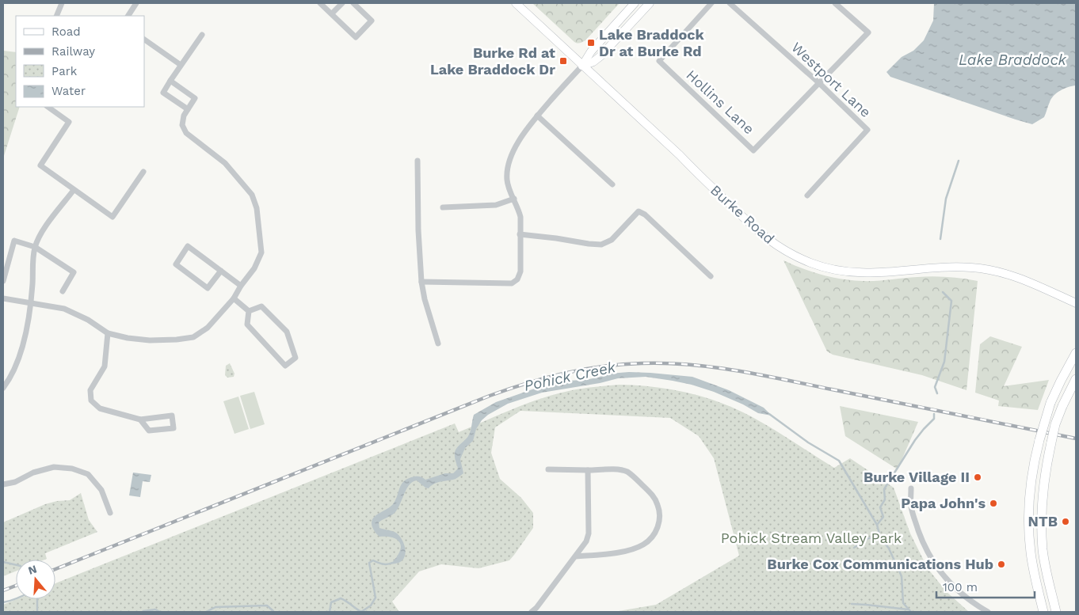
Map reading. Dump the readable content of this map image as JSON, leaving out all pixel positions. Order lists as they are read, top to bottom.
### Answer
{
  "streets": {
    "main road": ["Burke Road"],
    "street": ["Westport Lane", "Hollins Lane"]
  },
  "crossings": [
    ["Westport Lane", "Hollins Lane"]
  ],
  "water": ["Lake Braddock", "Pohick Creek"],
  "parks": ["Pohick Stream Valley Park"],
  "places": {
    "transit": ["Lake Braddock Dr at Burke Rd", "Burke Rd at Lake Braddock Dr"],
    "other": [
      "Burke Village II",
      "Papa John's",
      "NTB",
      "Burke Cox Communications Hub"
    ]
  },
  "legend": [
    "Road",
    "Railway",
    "Park",
    "Water"
  ],
  "scale_bar": "100 m",
  "north": "top"
}
